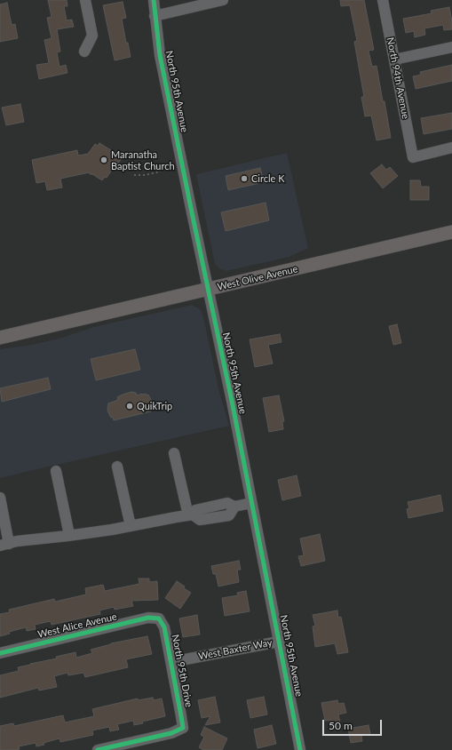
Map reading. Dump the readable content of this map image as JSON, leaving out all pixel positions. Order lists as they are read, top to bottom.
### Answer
{
  "streets": {
    "main road": ["West Olive Avenue"],
    "street": [
      "North 94th Avenue",
      "North 95th Avenue",
      "West Alice Avenue",
      "West Baxter Way",
      "North 95th Drive"
    ]
  },
  "crossings": [
    ["North 95th Avenue", "West Olive Avenue"],
    ["North 95th Avenue", "West Baxter Way"],
    ["West Alice Avenue", "North 95th Drive"],
    ["West Baxter Way", "North 95th Drive"]
  ],
  "places": ["Maranatha Baptist Church", "Circle K", "QuikTrip"],
  "scale_bar": "50 m"
}
